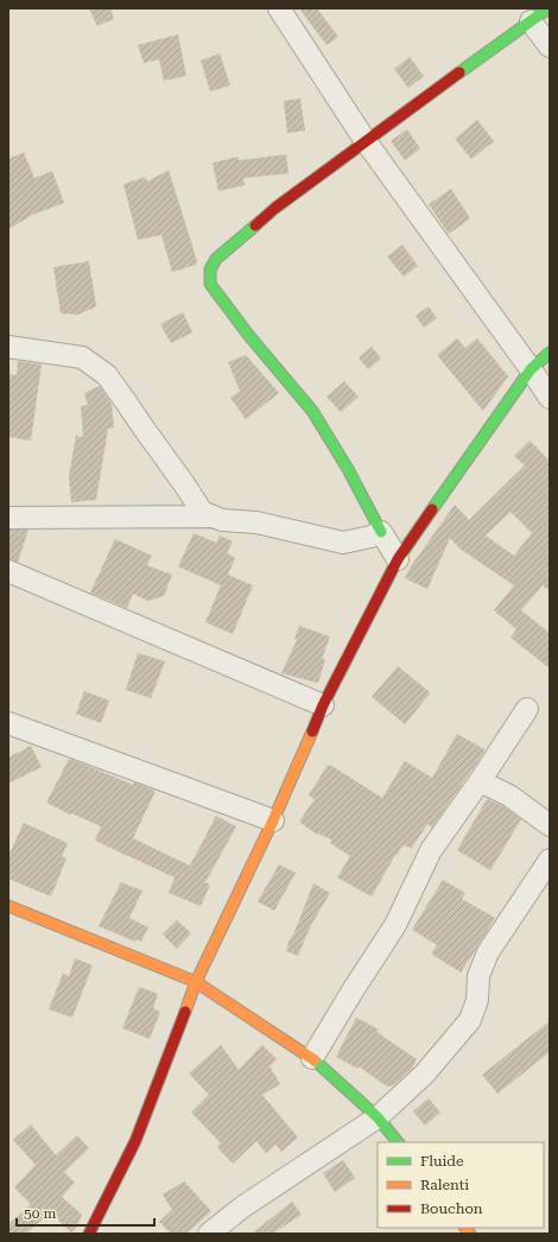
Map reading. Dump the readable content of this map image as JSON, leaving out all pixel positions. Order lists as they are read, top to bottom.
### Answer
{
  "legend": ["Fluide", "Ralenti", "Bouchon"],
  "scale_bar": "50 m"
}
